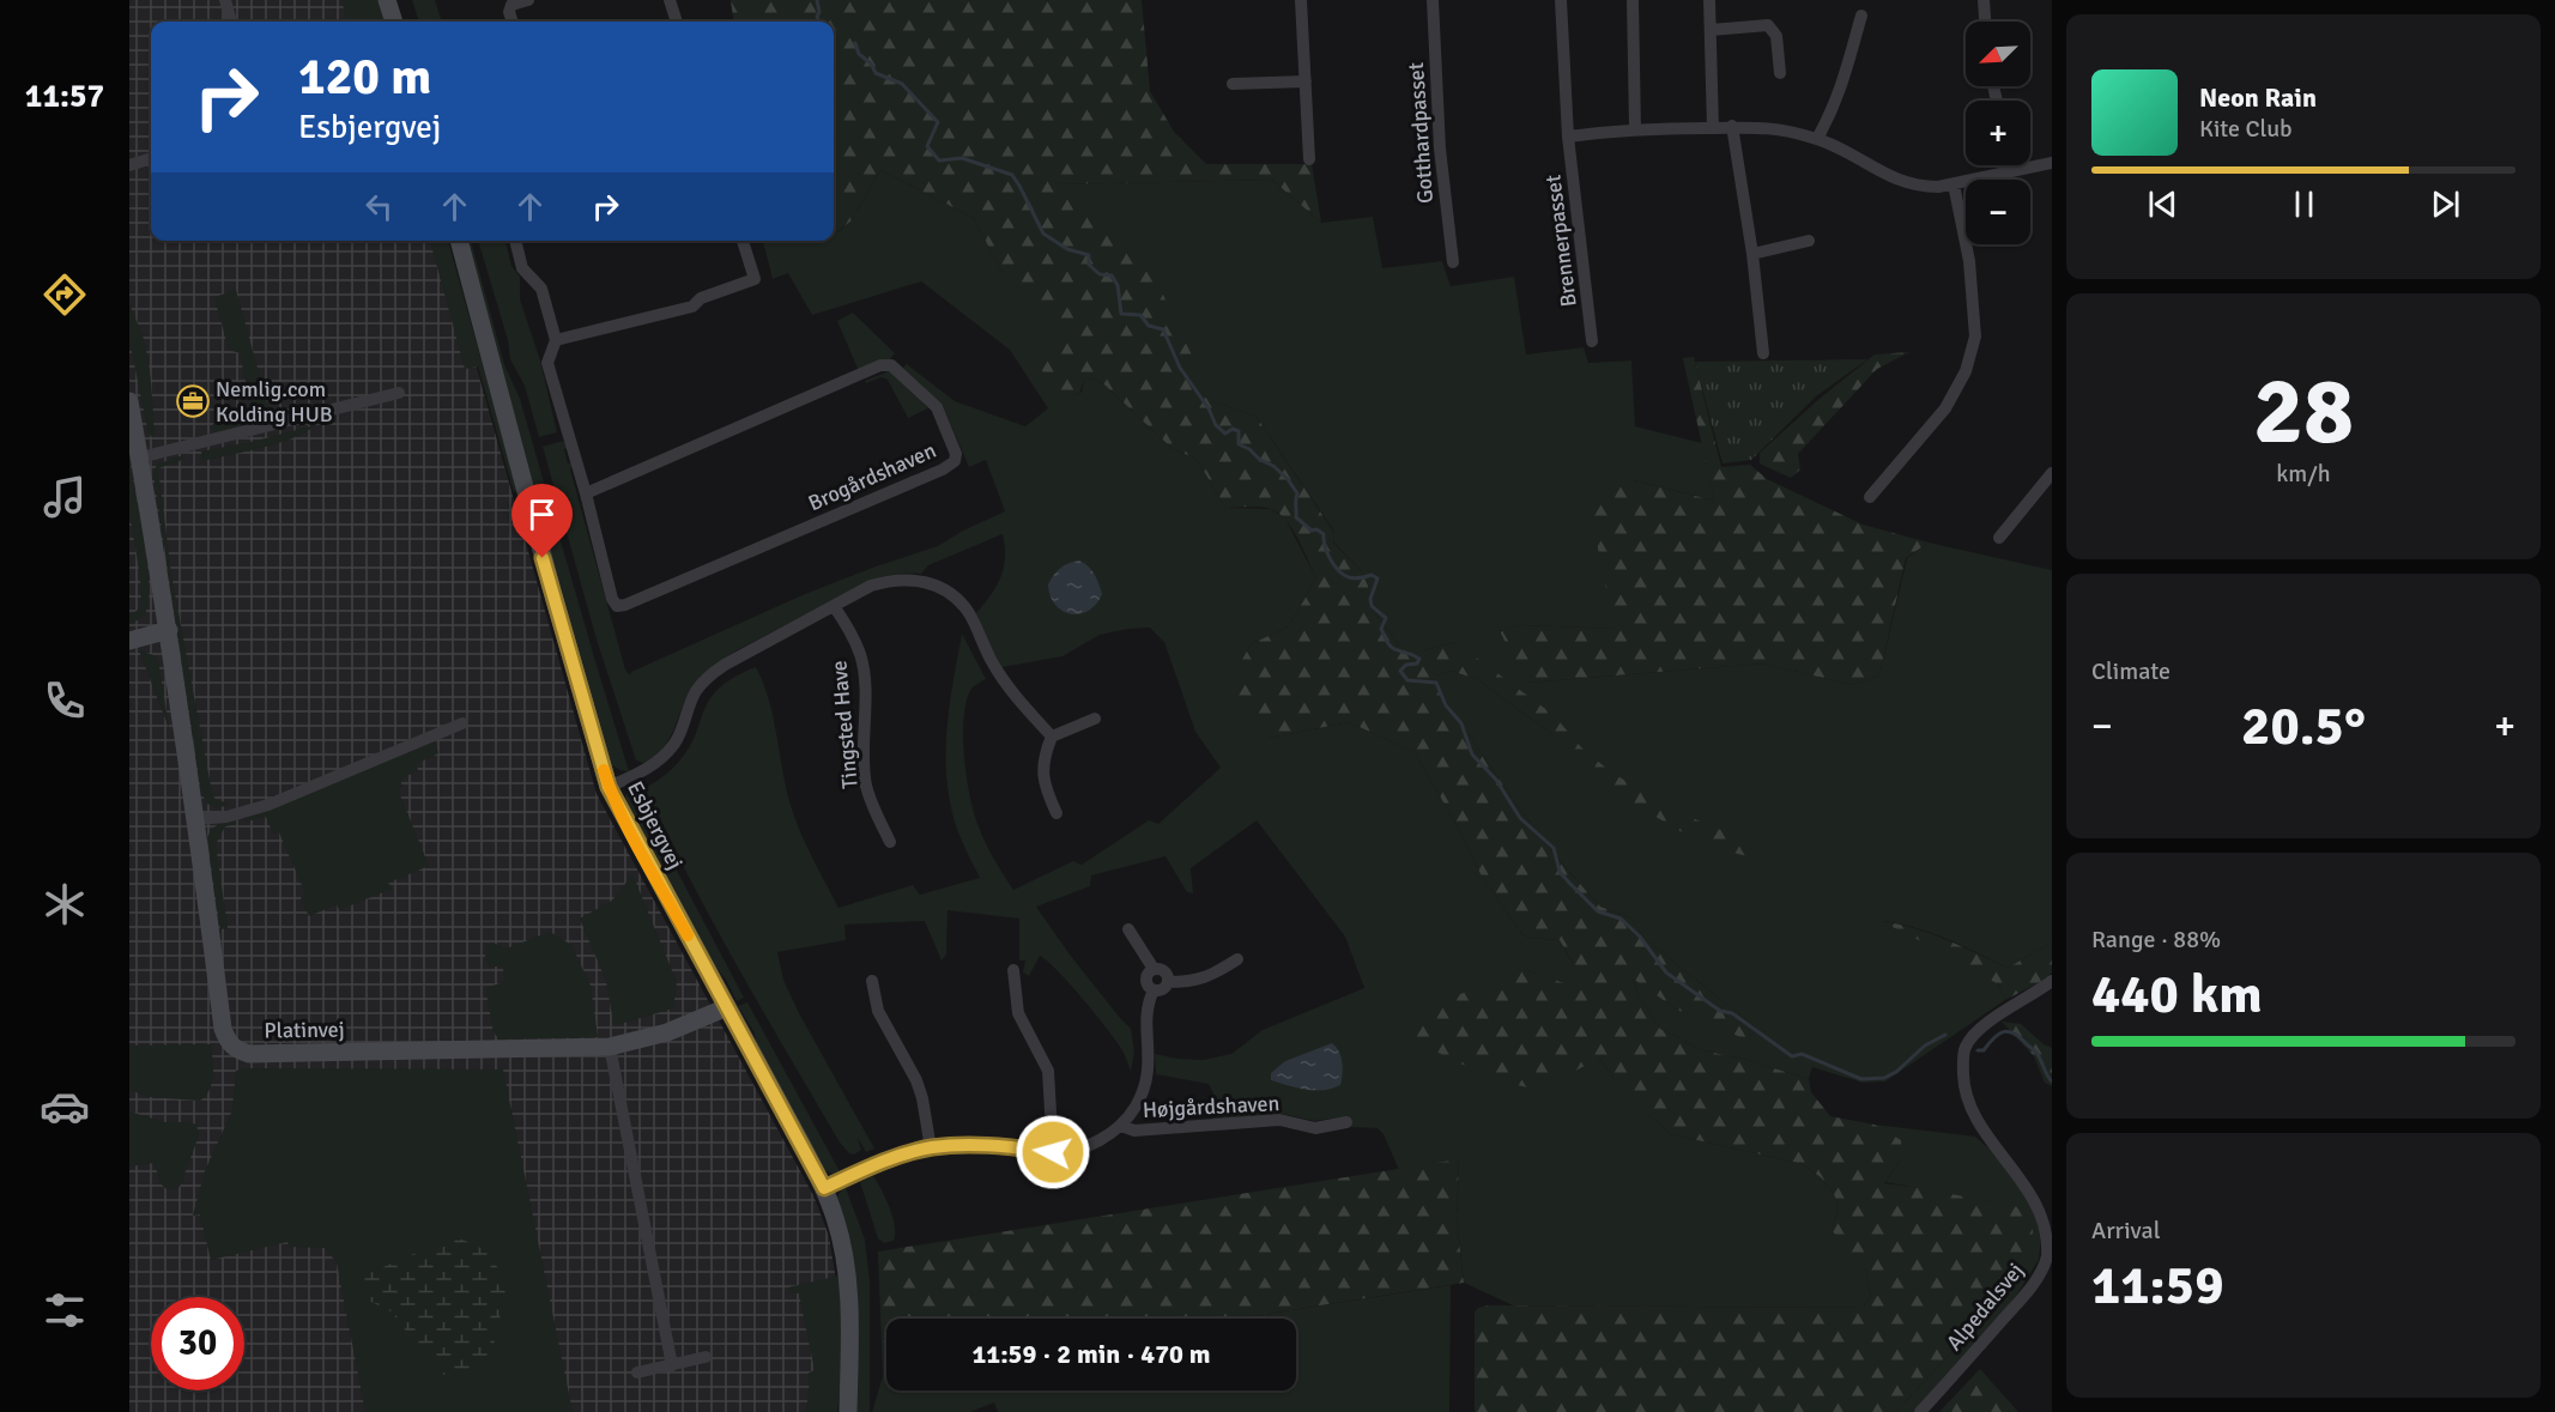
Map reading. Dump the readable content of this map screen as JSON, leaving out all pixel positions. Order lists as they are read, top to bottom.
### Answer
{
  "streets": {
    "main road": ["Esbjergvej", "Platinvej"],
    "street": [
      "Gotthardpasset",
      "Brennerpasset",
      "Brogårdshaven",
      "Tingsted Have",
      "Højgårdshaven",
      "Alpedalsvej"
    ]
  },
  "crossings": [
    ["Esbjergvej", "Platinvej"],
    ["Esbjergvej", "Højgårdshaven"]
  ],
  "places": {
    "office": ["Nemlig.com Kolding HUB"]
  },
  "north": "bottom left",
  "page": {
    "tabs": "11:57",
    "map_buttons": ["+", "−"],
    "turn": ["120 m", "Esbjergvej"],
    "song": ["Neon Rain", "Kite Club"],
    "tile": [
      ["28", "km/h"],
      "Climate",
      ["Range · 88%", "440 km"],
      ["Arrival", "11:59"]
    ],
    "heat": ["−", "20.5°", "+"],
    "limit": "30",
    "trip": "11:59 · 2 min · 470 m"
  }
}
